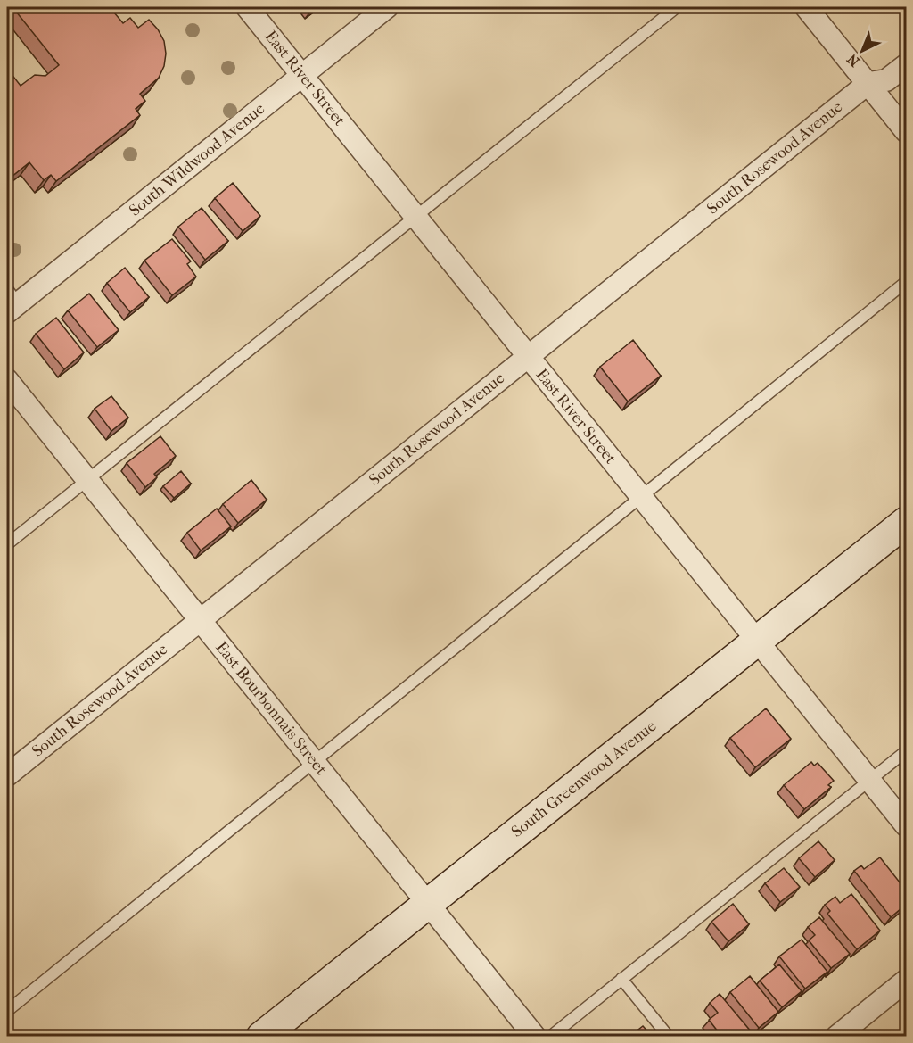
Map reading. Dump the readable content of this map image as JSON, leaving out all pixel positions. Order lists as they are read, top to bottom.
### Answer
{
  "streets": {
    "street": [
      "East River Street",
      "South Rosewood Avenue",
      "South Wildwood Avenue",
      "East Bourbonnais Street",
      "South Greenwood Avenue"
    ]
  },
  "crossings": [
    ["East River Street", "South Rosewood Avenue"],
    ["East River Street", "South Wildwood Avenue"],
    ["East River Street", "South Greenwood Avenue"],
    ["South Rosewood Avenue", "East Bourbonnais Street"],
    ["East Bourbonnais Street", "South Greenwood Avenue"]
  ],
  "north": "bottom left"
}
